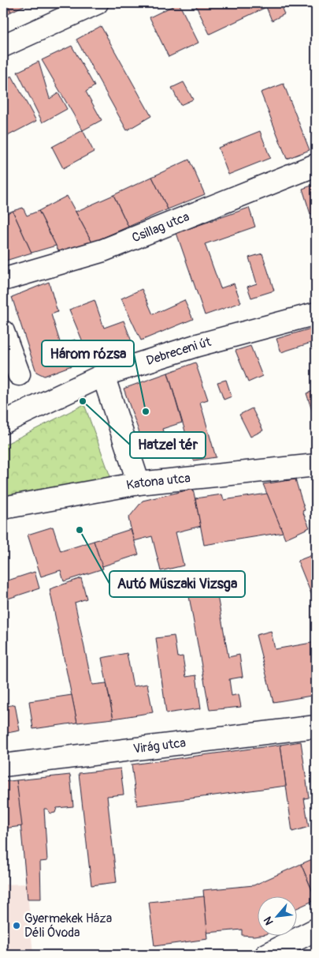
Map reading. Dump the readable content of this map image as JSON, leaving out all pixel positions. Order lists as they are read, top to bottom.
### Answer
{
  "streets": {
    "street": [
      "Csillag utca",
      "Debreceni út",
      "Katona utca",
      "Virág utca"
    ]
  },
  "places": [
    "Hatzel tér",
    "Három rózsa",
    "Autó Műszaki Vizsga",
    "Gyermekek Háza Déli Óvoda"
  ],
  "north": "bottom left"
}
